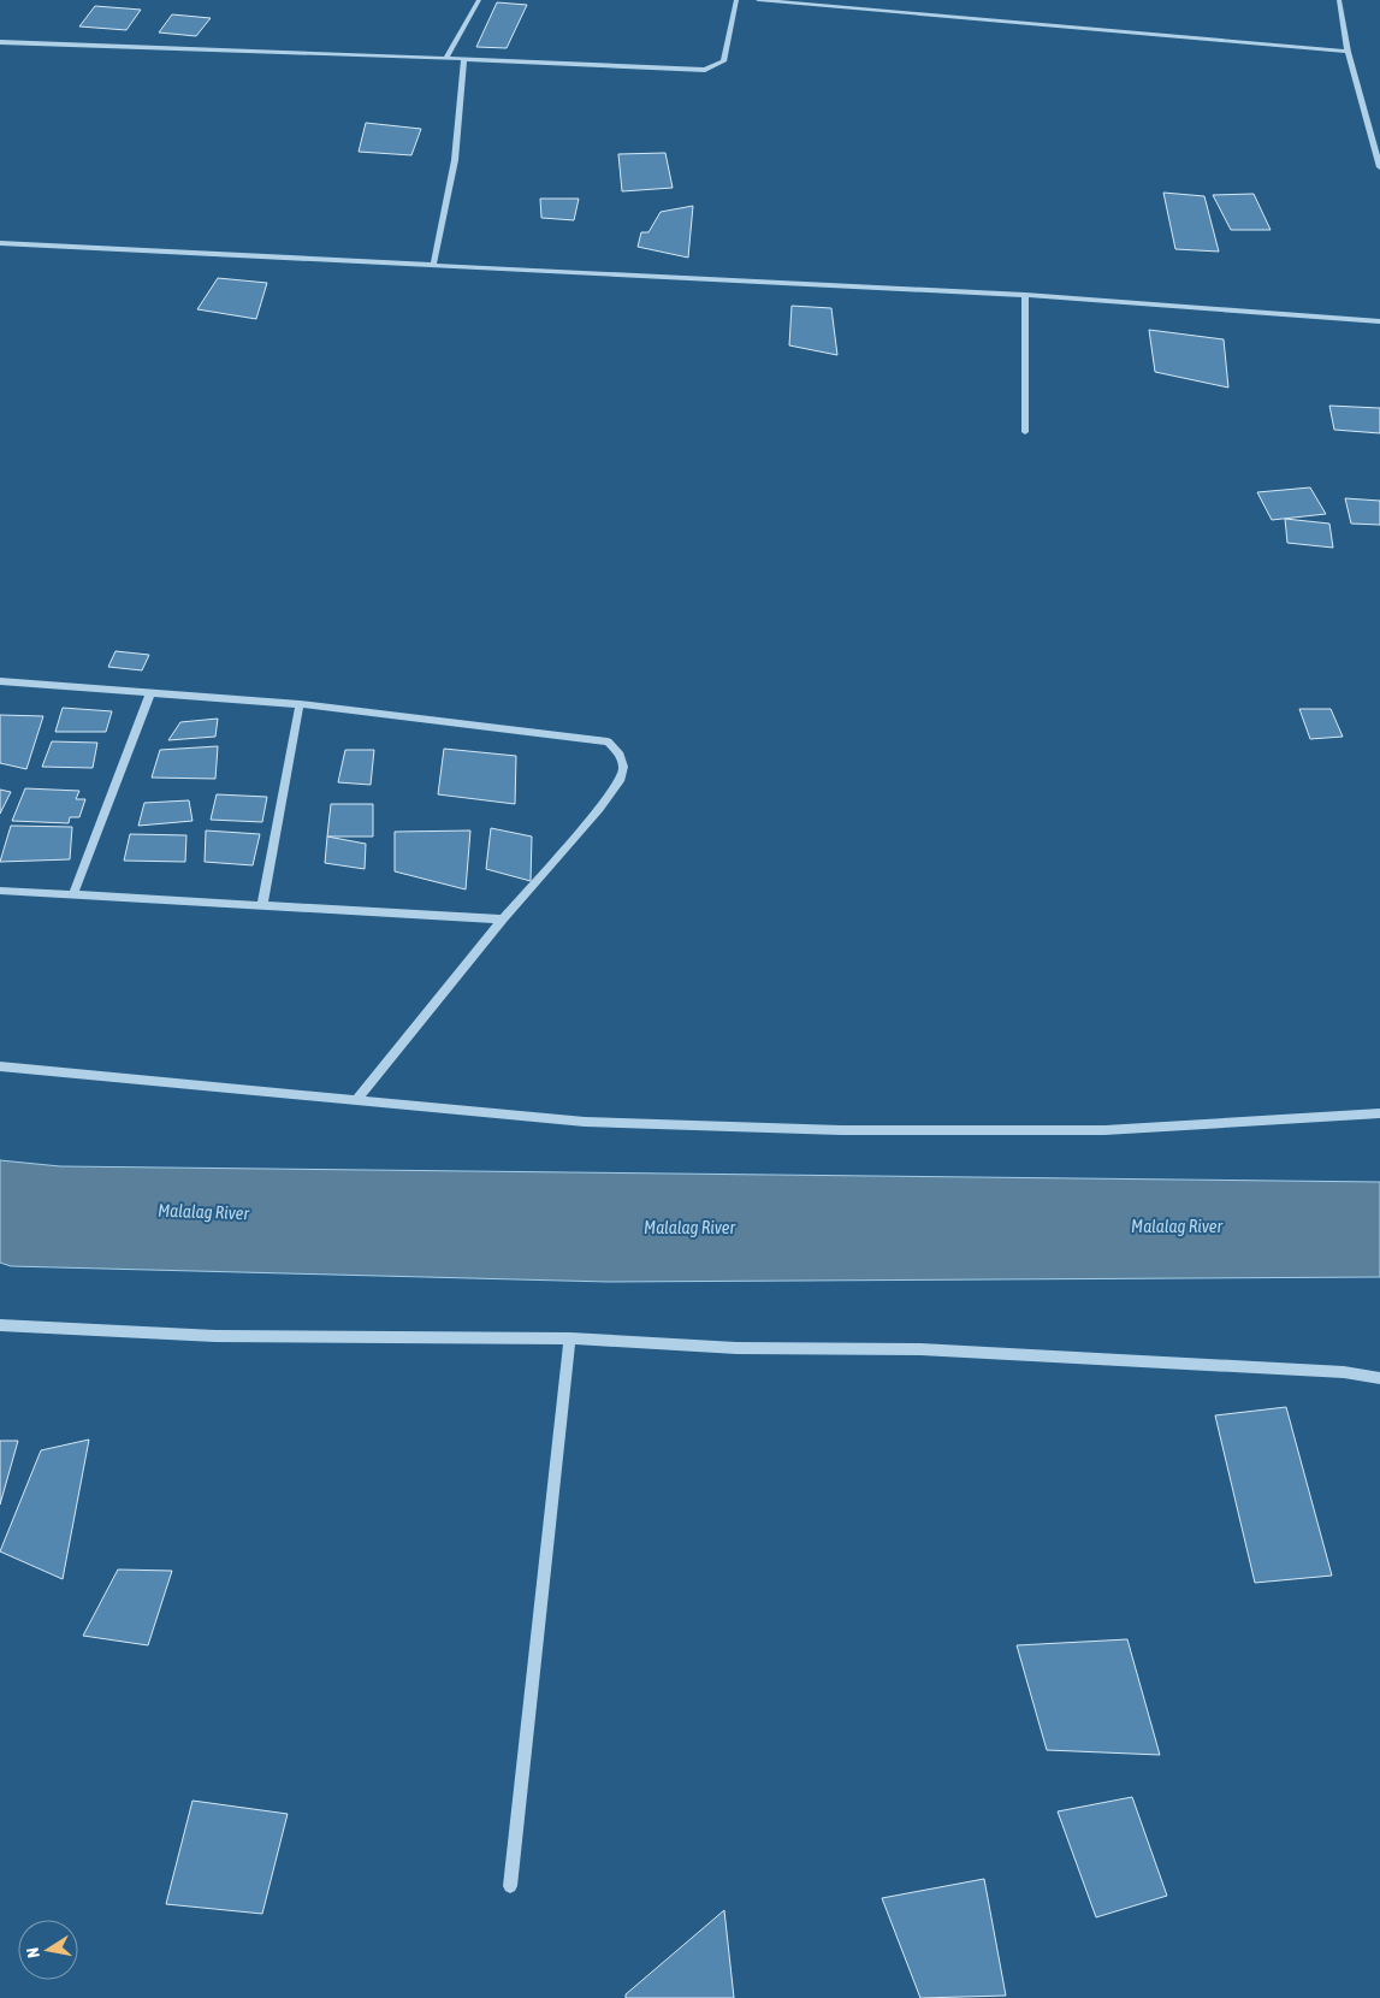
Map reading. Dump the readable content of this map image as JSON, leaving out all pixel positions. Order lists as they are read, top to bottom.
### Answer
{
  "water": ["Malalag River"],
  "north": "left"
}
